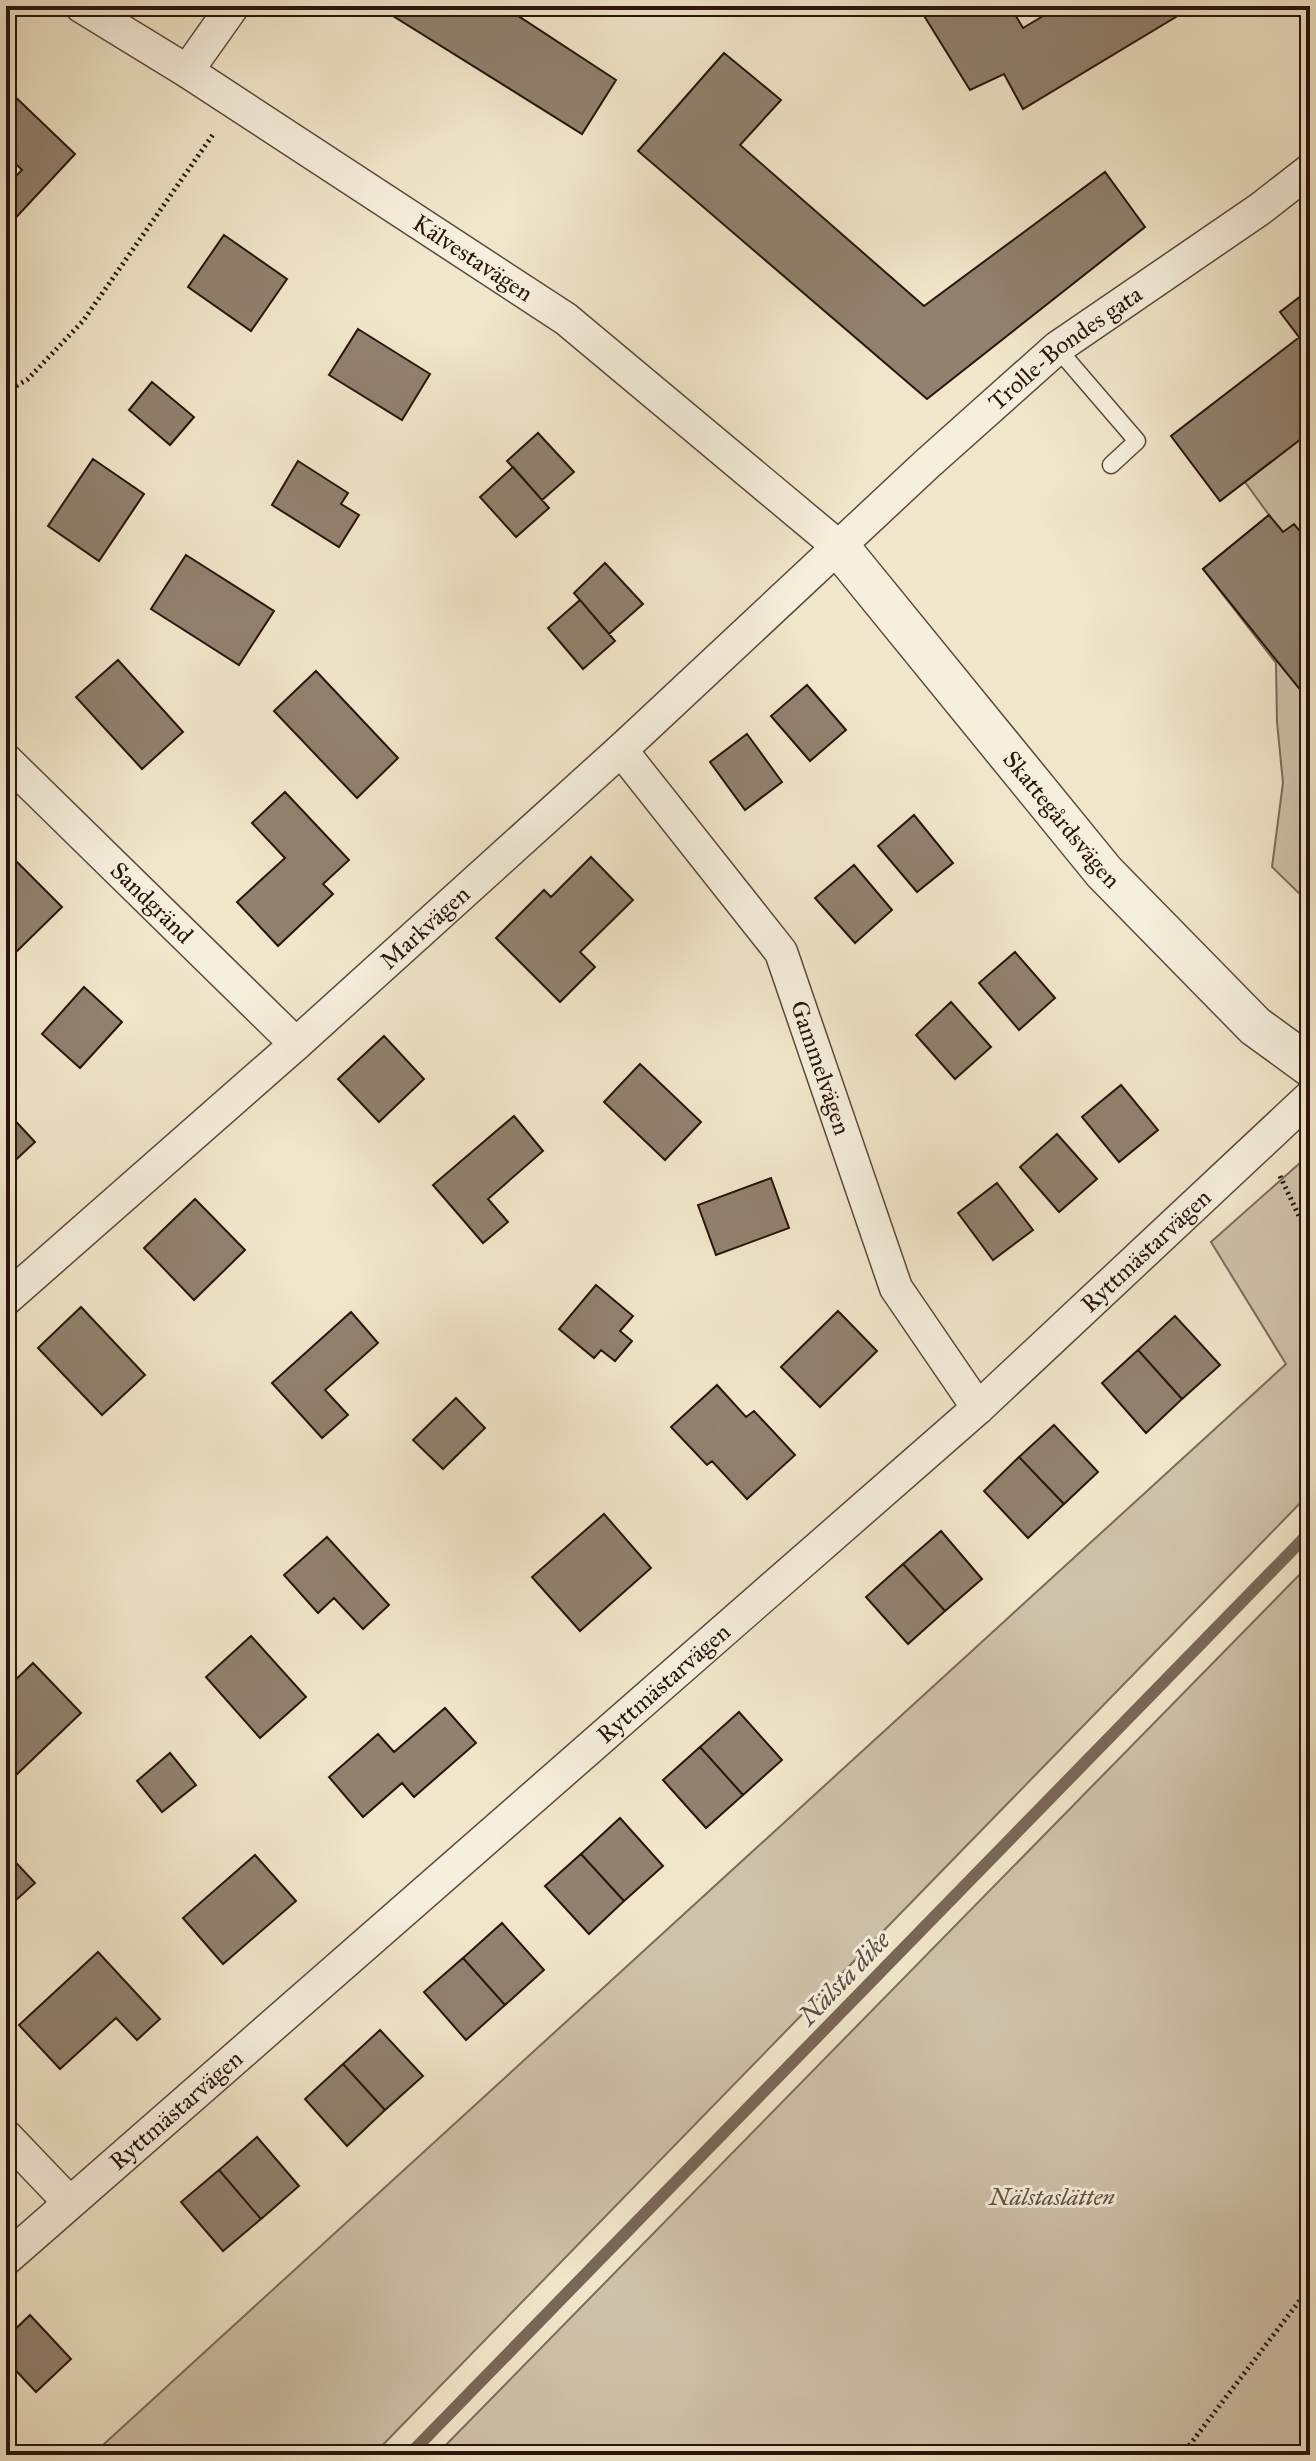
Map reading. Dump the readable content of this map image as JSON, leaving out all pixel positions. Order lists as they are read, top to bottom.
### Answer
{
  "streets": {
    "street": [
      "Kälvestavägen",
      "Trolle-Bondes gata",
      "Skattegårdsvägen",
      "Sandgränd",
      "Markvägen",
      "Gammelvägen",
      "Ryttmästarvägen"
    ]
  },
  "crossings": [
    ["Kälvestavägen", "Trolle-Bondes gata"],
    ["Kälvestavägen", "Skattegårdsvägen"],
    ["Kälvestavägen", "Markvägen"],
    ["Trolle-Bondes gata", "Skattegårdsvägen"],
    ["Trolle-Bondes gata", "Markvägen"],
    ["Skattegårdsvägen", "Markvägen"],
    ["Sandgränd", "Markvägen"],
    ["Markvägen", "Gammelvägen"],
    ["Gammelvägen", "Ryttmästarvägen"]
  ],
  "water": ["Nälsta dike"],
  "parks": ["Nälstaslätten"]
}
